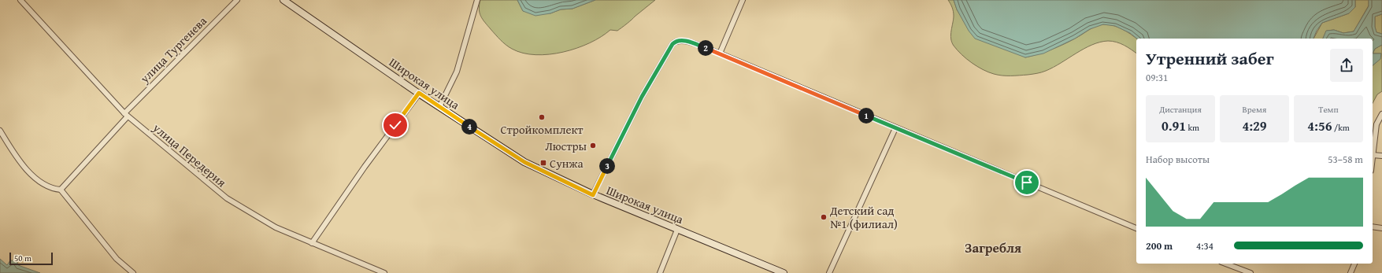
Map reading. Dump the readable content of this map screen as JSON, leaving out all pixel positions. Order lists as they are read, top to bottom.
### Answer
{
  "streets": {
    "street": ["улица Тургенева", "Широкая улица", "улица Передерия"]
  },
  "crossings": [
    ["улица Тургенева", "улица Передерия"]
  ],
  "districts": ["Загребля"],
  "places": {
    "other": ["Стройкомплект", "Люстры", "Детский сад №1 (филиал)"],
    "transit": ["Сунжа"]
  },
  "scale_bar": "50 m",
  "page": {
    "heading": ["Утренний забег", "09:31"],
    "pins": [
      "2",
      "1",
      "4",
      "3"
    ],
    "stats": [
      ["Дистанция", "0.91 km"],
      ["Время", "4:29"],
      ["Темп", "4:56 /km"]
    ],
    "chart": ["Набор высоты", "53–58 m"],
    "list": [
      {
        "name": "200 m",
        "note": "4:34"
      }
    ],
    "scale": "50 m"
  }
}
